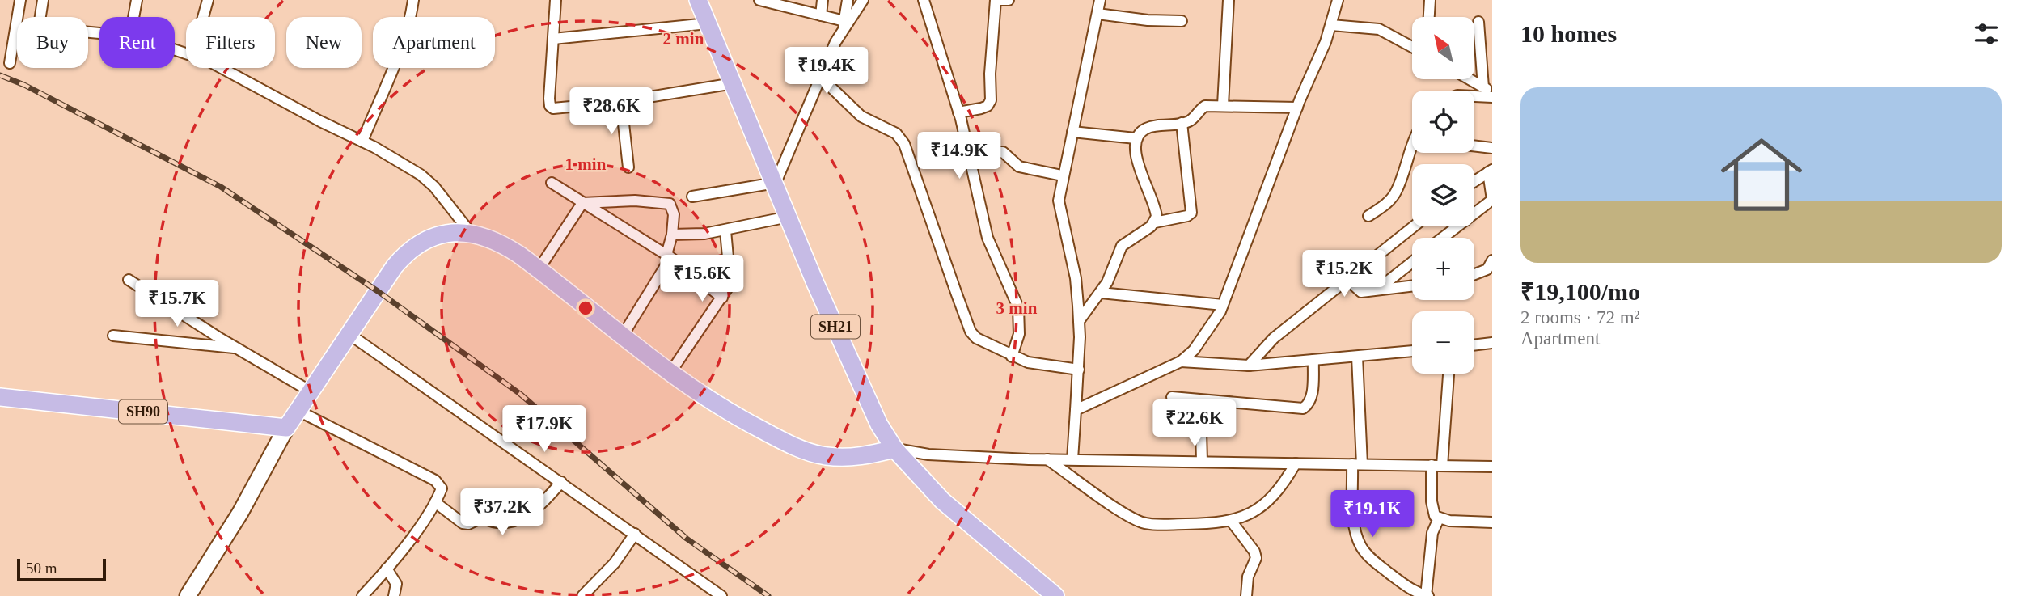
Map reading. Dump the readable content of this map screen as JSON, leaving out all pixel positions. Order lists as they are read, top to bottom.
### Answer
{
  "streets": {
    "main road": ["SH21", "SH90"]
  },
  "scale_bar": "50 m",
  "north": "top left",
  "page": {
    "heading": "10 homes",
    "map_buttons": ["+", "−"],
    "chip": [
      "Buy",
      "Rent",
      "Filters",
      "New",
      "Apartment"
    ],
    "price": [
      "₹19.4K",
      "₹28.6K",
      "₹14.9K",
      "₹15.2K",
      "₹15.6K",
      "₹15.7K",
      "₹22.6K",
      "₹17.9K",
      "₹37.2K",
      "₹19.1K"
    ],
    "list": [
      {
        "name": "₹19,100/mo",
        "note": "2 rooms · 72 m² · Apartment"
      }
    ],
    "scale": "50 m"
  },
  "rings": ["2 min", "1 min", "3 min"]
}
